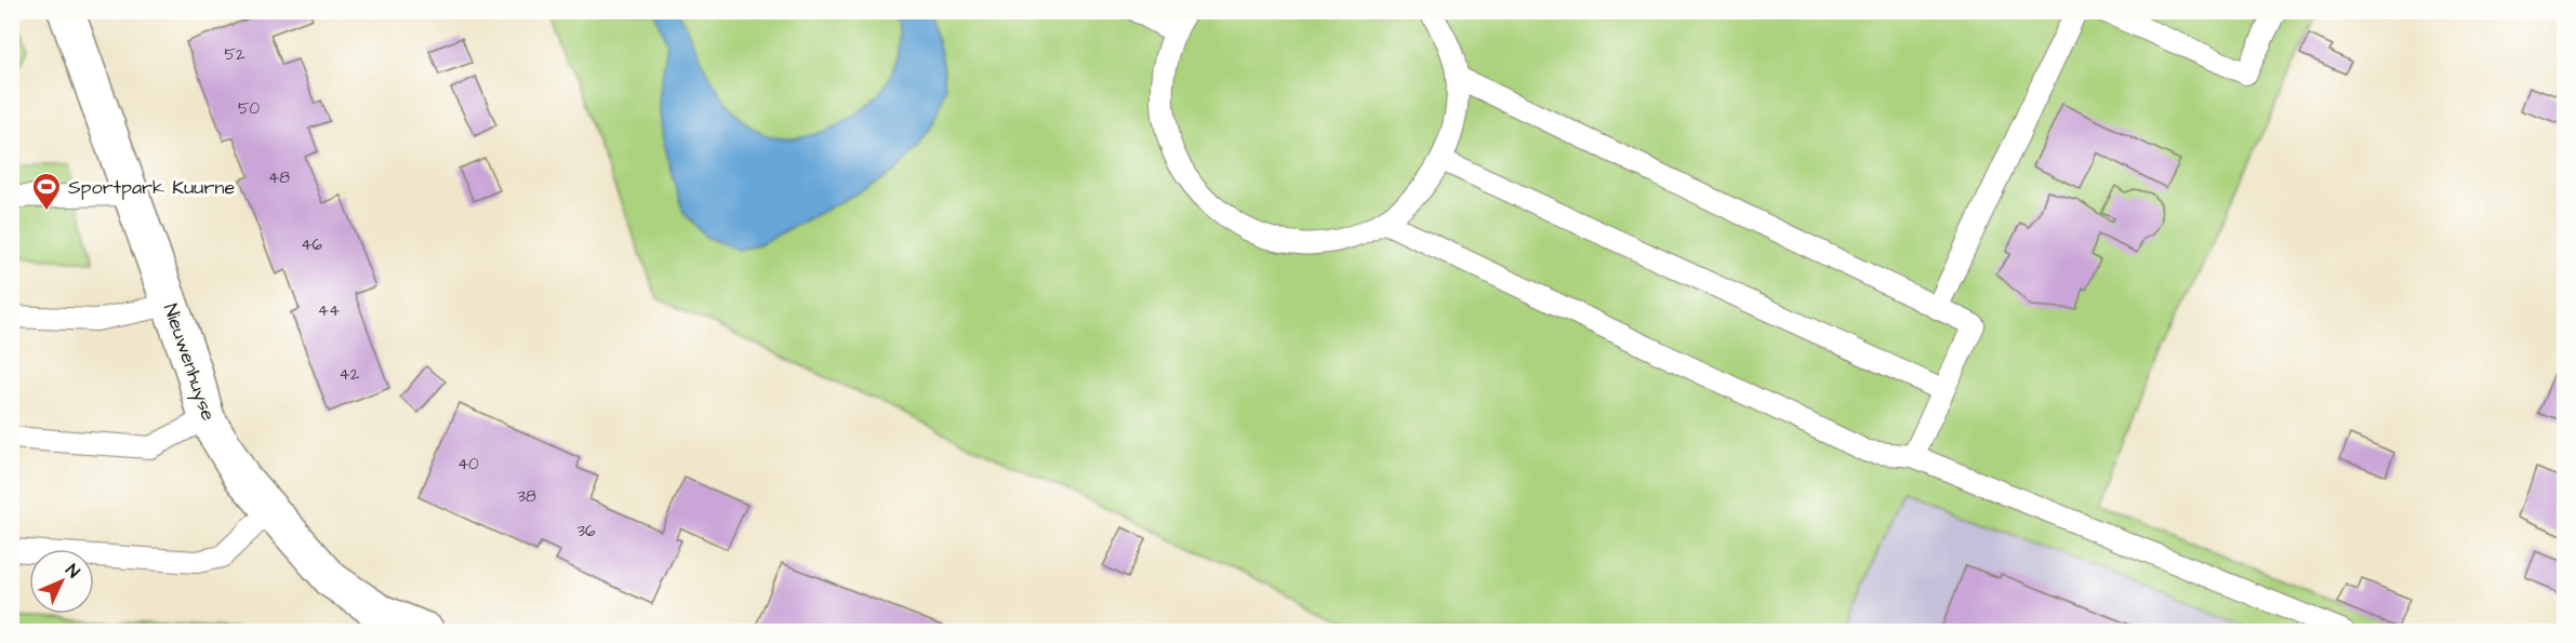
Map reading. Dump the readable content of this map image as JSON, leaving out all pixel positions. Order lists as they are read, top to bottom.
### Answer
{
  "streets": {
    "street": ["Nieuwenhuyse"]
  },
  "places": {
    "sports": ["Sportpark Kuurne"]
  },
  "house_numbers": [
    "52",
    "50",
    "48",
    "46",
    "44",
    "42",
    "40",
    "38",
    "36"
  ],
  "north": "top right"
}
